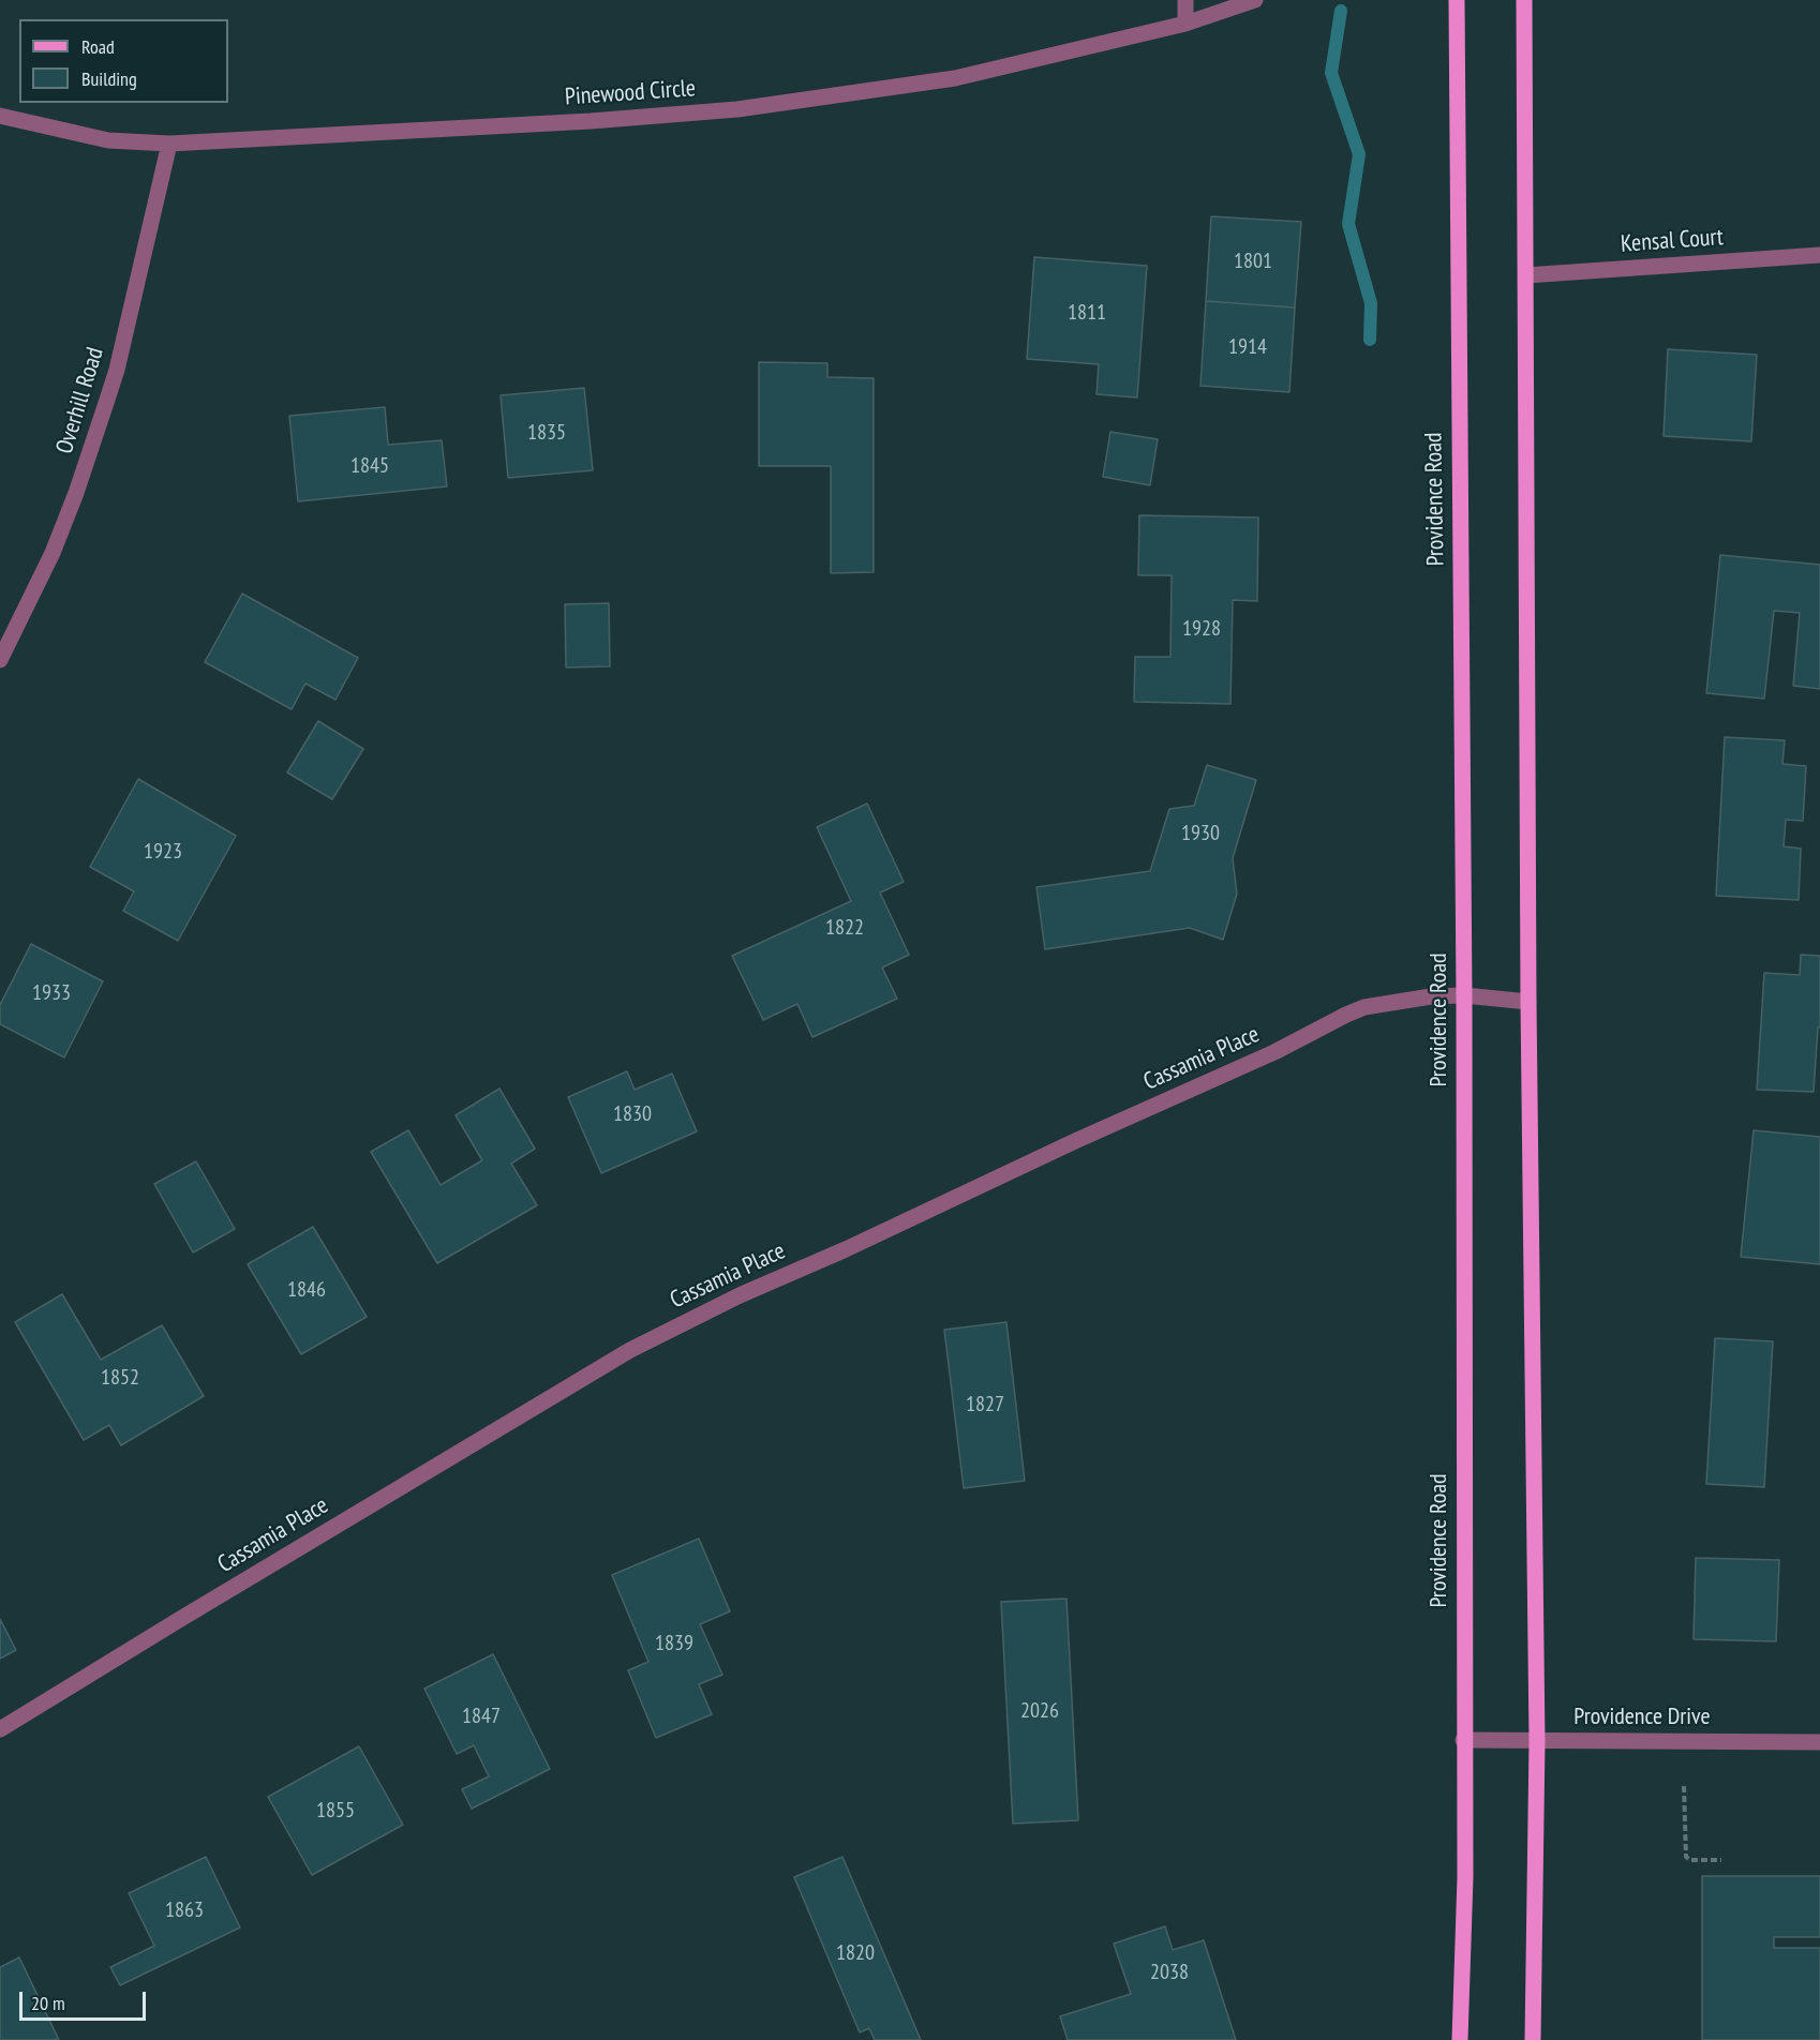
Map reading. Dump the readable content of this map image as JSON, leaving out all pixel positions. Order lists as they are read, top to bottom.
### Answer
{
  "streets": {
    "main road": ["Providence Road"],
    "street": [
      "Pinewood Circle",
      "Kensal Court",
      "Overhill Road",
      "Cassamia Place",
      "Providence Drive"
    ]
  },
  "crossings": [
    ["Pinewood Circle", "Overhill Road"],
    ["Providence Road", "Cassamia Place"],
    ["Providence Road", "Providence Drive"]
  ],
  "house_numbers": [
    "1801",
    "1811",
    "1914",
    "1835",
    "1845",
    "1928",
    "1930",
    "1923",
    "1822",
    "1933",
    "1830",
    "1846",
    "1852",
    "1827",
    "1839",
    "2026",
    "1847",
    "1855",
    "1863",
    "1820",
    "2038"
  ],
  "legend": ["Road", "Building"],
  "scale_bar": "20 m"
}
